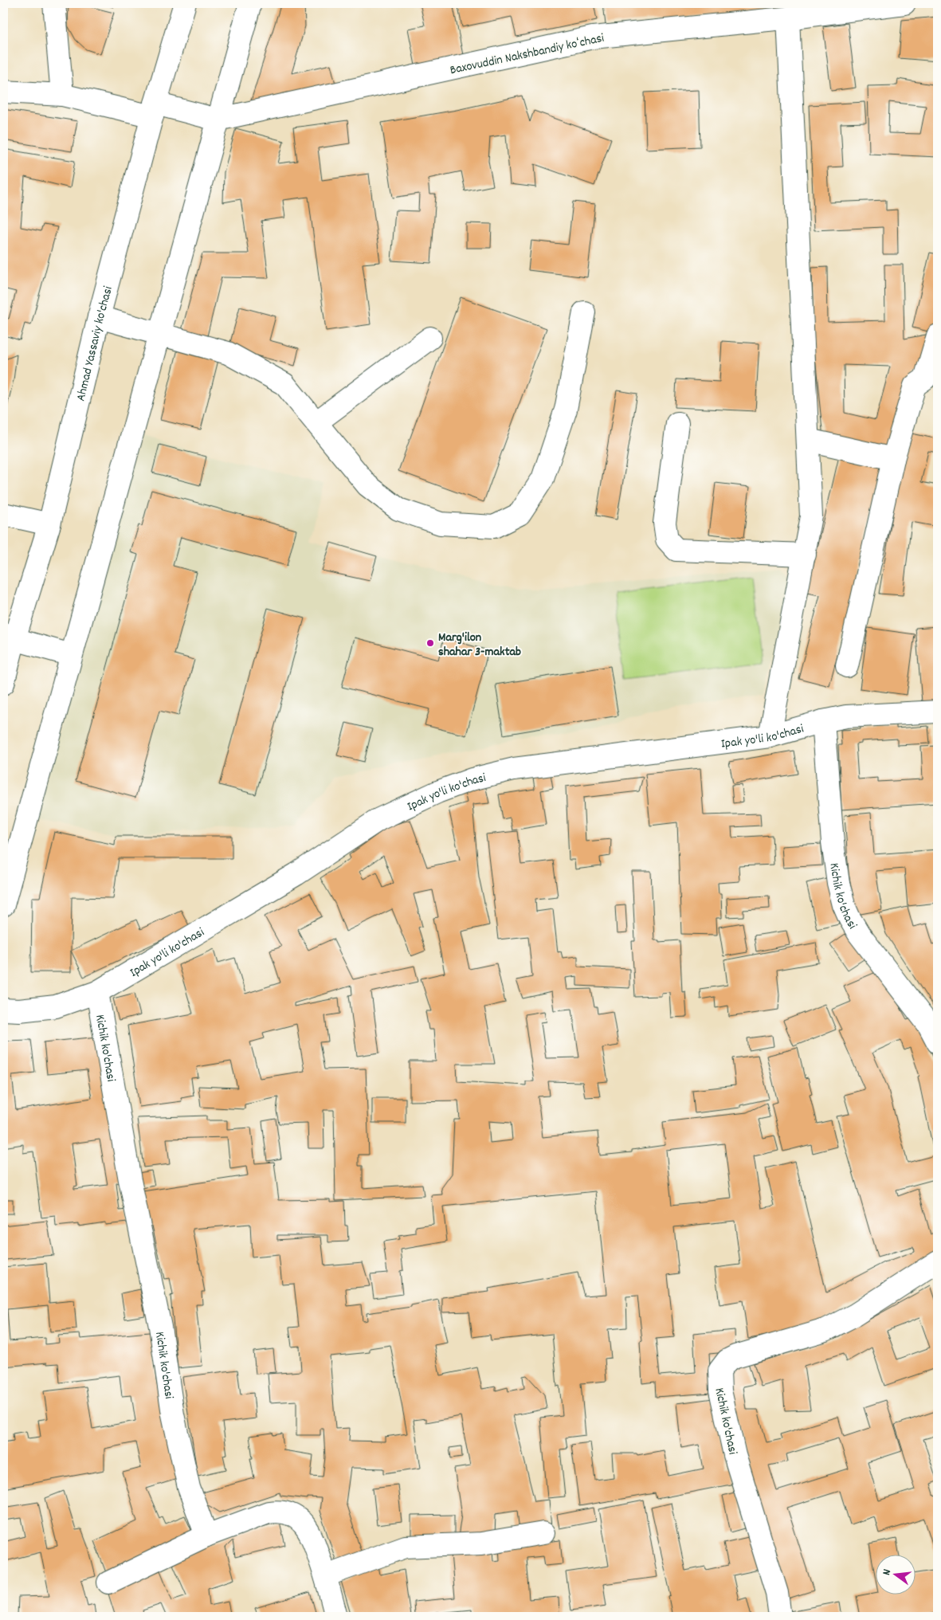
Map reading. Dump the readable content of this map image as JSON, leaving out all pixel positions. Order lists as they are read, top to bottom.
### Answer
{
  "streets": {
    "street": [
      "Baxovuddin Nakshbandiy koʻchasi",
      "Ahmad Yassaviy ko'chasi",
      "Ipak yo'li ko'chasi",
      "Kichik ko'chasi"
    ]
  },
  "crossings": [
    ["Baxovuddin Nakshbandiy koʻchasi", "Ahmad Yassaviy ko'chasi"],
    ["Ipak yo'li ko'chasi", "Kichik ko'chasi"]
  ],
  "places": ["Marg'ilon shahar 3-maktab"],
  "north": "left"
}
